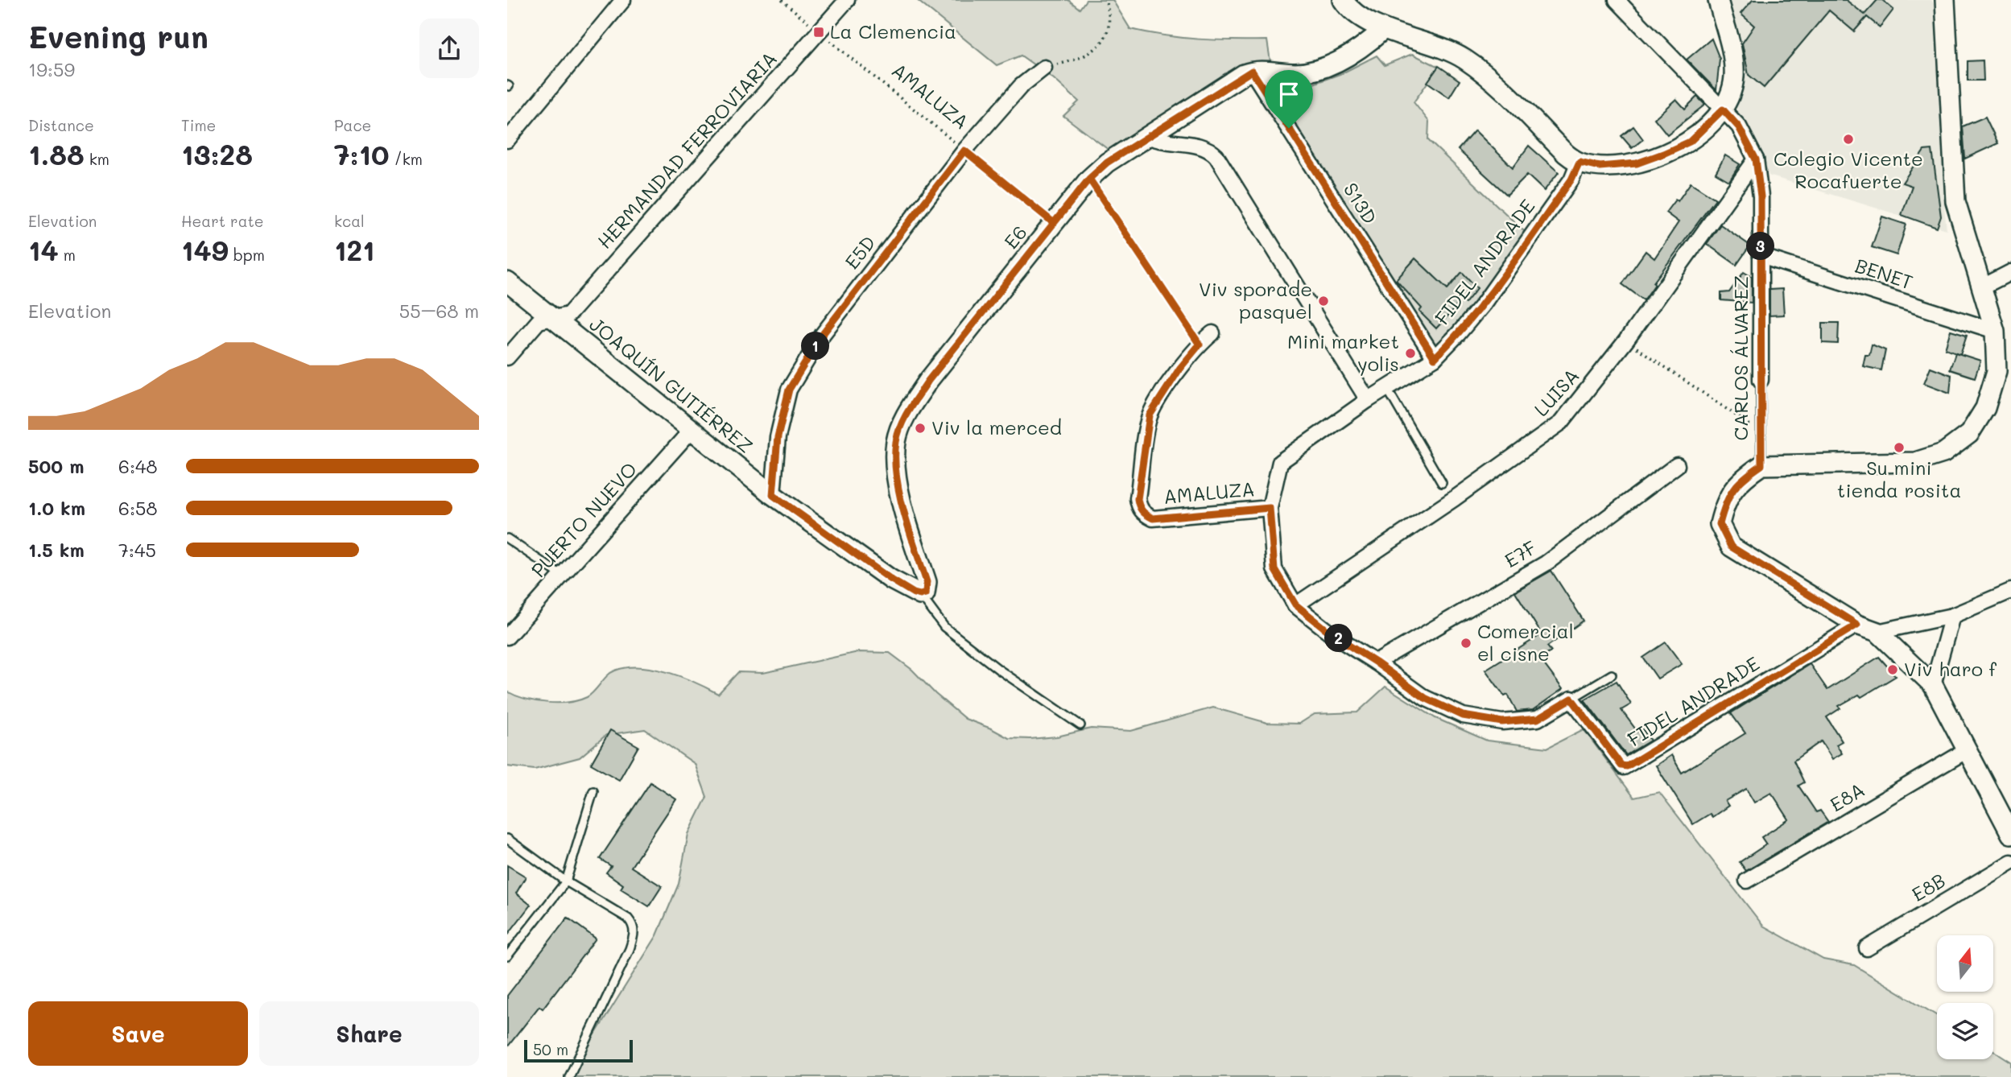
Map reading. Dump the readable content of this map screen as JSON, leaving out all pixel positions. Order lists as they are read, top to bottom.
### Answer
{
  "streets": {
    "street": [
      "AMALUZA",
      "HERMANDAD FERROVIARIA",
      "S13D",
      "E6",
      "E5D",
      "FIDEL ANDRADE",
      "BENET",
      "CARLOS ÁLVAREZ",
      "JOAQUÍN GUTIÉRREZ",
      "LUISA",
      "PUERTO NUEVO",
      "E7F",
      "E8A",
      "E8B"
    ]
  },
  "crossings": [
    ["AMALUZA", "HERMANDAD FERROVIARIA"],
    ["AMALUZA", "E6"],
    ["AMALUZA", "E5D"],
    ["AMALUZA", "FIDEL ANDRADE"],
    ["HERMANDAD FERROVIARIA", "JOAQUÍN GUTIÉRREZ"],
    ["S13D", "E6"],
    ["S13D", "FIDEL ANDRADE"],
    ["E6", "JOAQUÍN GUTIÉRREZ"],
    ["E5D", "JOAQUÍN GUTIÉRREZ"],
    ["FIDEL ANDRADE", "LUISA"],
    ["FIDEL ANDRADE", "E7F"],
    ["BENET", "CARLOS ÁLVAREZ"],
    ["CARLOS ÁLVAREZ", "LUISA"],
    ["JOAQUÍN GUTIÉRREZ", "PUERTO NUEVO"]
  ],
  "places": {
    "transit": ["La Clemencia"],
    "other": [
      "Colegio Vicente Rocafuerte",
      "Viv sporade pasquel",
      "Mini market yolis",
      "Viv la merced",
      "Su mini tienda rosita",
      "Comercial el cisne",
      "Viv haro f"
    ]
  },
  "scale_bar": "50 m",
  "north": "top",
  "page": {
    "heading": ["Evening run", "19:59"],
    "stats": [
      ["Distance", "1.88 km"],
      ["Time", "13:28"],
      ["Pace", "7:10 /km"],
      ["Elevation", "14 m"],
      ["Heart rate", "149 bpm"],
      ["kcal", "121"]
    ],
    "pins": ["3", "1", "2"],
    "chart": ["Elevation", "55–68 m"],
    "list": [
      {
        "name": "500 m",
        "note": "6:48"
      },
      {
        "name": "1.0 km",
        "note": "6:58"
      },
      {
        "name": "1.5 km",
        "note": "7:45"
      }
    ],
    "buttons": ["Save", "Share"],
    "scale": "50 m"
  }
}
